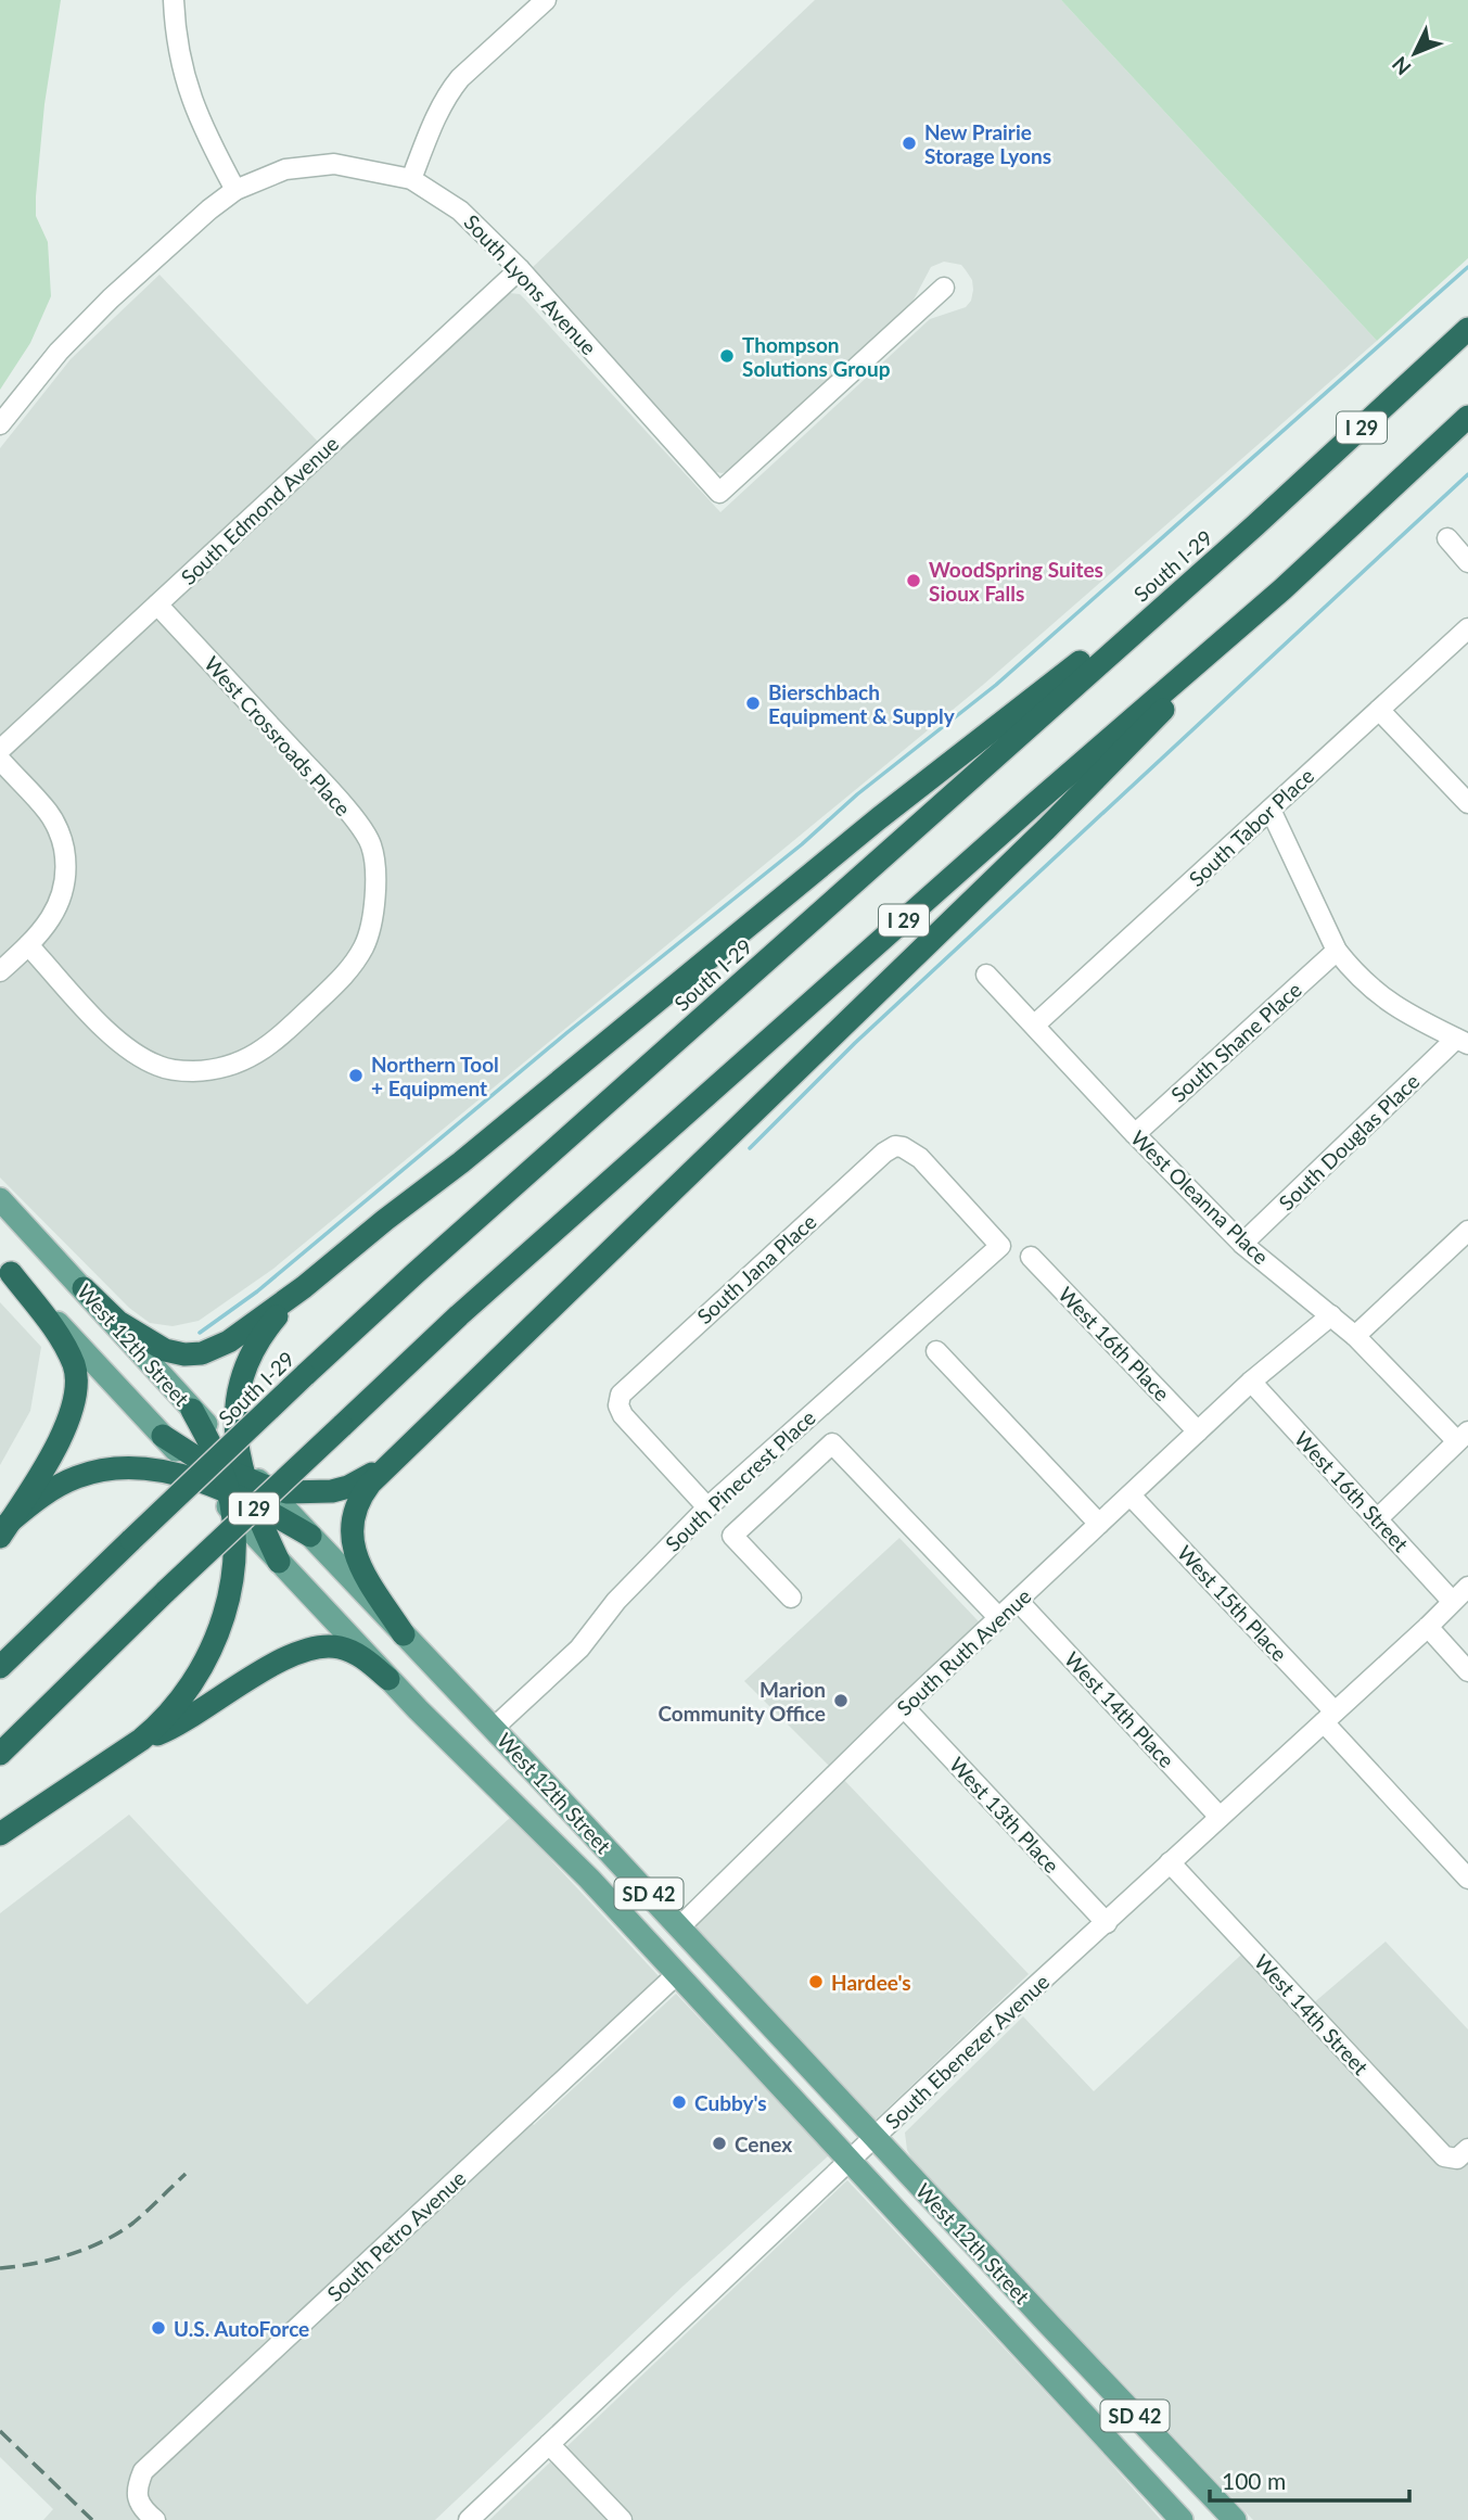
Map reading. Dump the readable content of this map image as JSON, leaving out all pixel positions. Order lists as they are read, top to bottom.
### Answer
{
  "streets": {
    "highway": ["I 29", "South I-29"],
    "main road": ["West 12th Street", "SD 42"],
    "street": [
      "South Lyons Avenue",
      "South Edmond Avenue",
      "West Crossroads Place",
      "South Tabor Place",
      "South Shane Place",
      "South Douglas Place",
      "West Oleanna Place",
      "South Jana Place",
      "West 16th Place",
      "South Pinecrest Place",
      "West 16th Street",
      "West 15th Place",
      "South Ruth Avenue",
      "West 14th Place",
      "West 13th Place",
      "West 14th Street",
      "South Ebenezer Avenue",
      "South Petro Avenue"
    ]
  },
  "crossings": [
    ["South Lyons Avenue", "South Edmond Avenue"],
    ["South Edmond Avenue", "West Crossroads Place"],
    ["South Tabor Place", "West Oleanna Place"],
    ["South Shane Place", "West Oleanna Place"],
    ["South Douglas Place", "West Oleanna Place"],
    ["West Oleanna Place", "South Ruth Avenue"],
    ["South Jana Place", "South Pinecrest Place"],
    ["West 16th Place", "South Ruth Avenue"],
    ["West 12th Street", "South Pinecrest Place"],
    ["West 12th Street", "South Ruth Avenue"],
    ["West 12th Street", "South Ebenezer Avenue"],
    ["West 12th Street", "South Petro Avenue"],
    ["West 16th Street", "South Ruth Avenue"],
    ["West 16th Street", "South Ebenezer Avenue"],
    ["West 15th Place", "South Ruth Avenue"],
    ["West 15th Place", "South Ebenezer Avenue"],
    ["South Ruth Avenue", "West 14th Place"],
    ["South Ruth Avenue", "West 13th Place"],
    ["West 14th Place", "South Ebenezer Avenue"],
    ["West 13th Place", "South Ebenezer Avenue"],
    ["West 14th Street", "South Ebenezer Avenue"]
  ],
  "places": [
    "New Prairie Storage Lyons",
    "Thompson Solutions Group",
    "WoodSpring Suites Sioux Falls",
    "Bierschbach Equipment & Supply",
    "Northern Tool + Equipment",
    "Marion Community Office",
    "Hardee's",
    "Cubby's",
    "Cenex",
    "U.S. AutoForce"
  ],
  "scale_bar": "100 m",
  "north": "bottom left"
}
